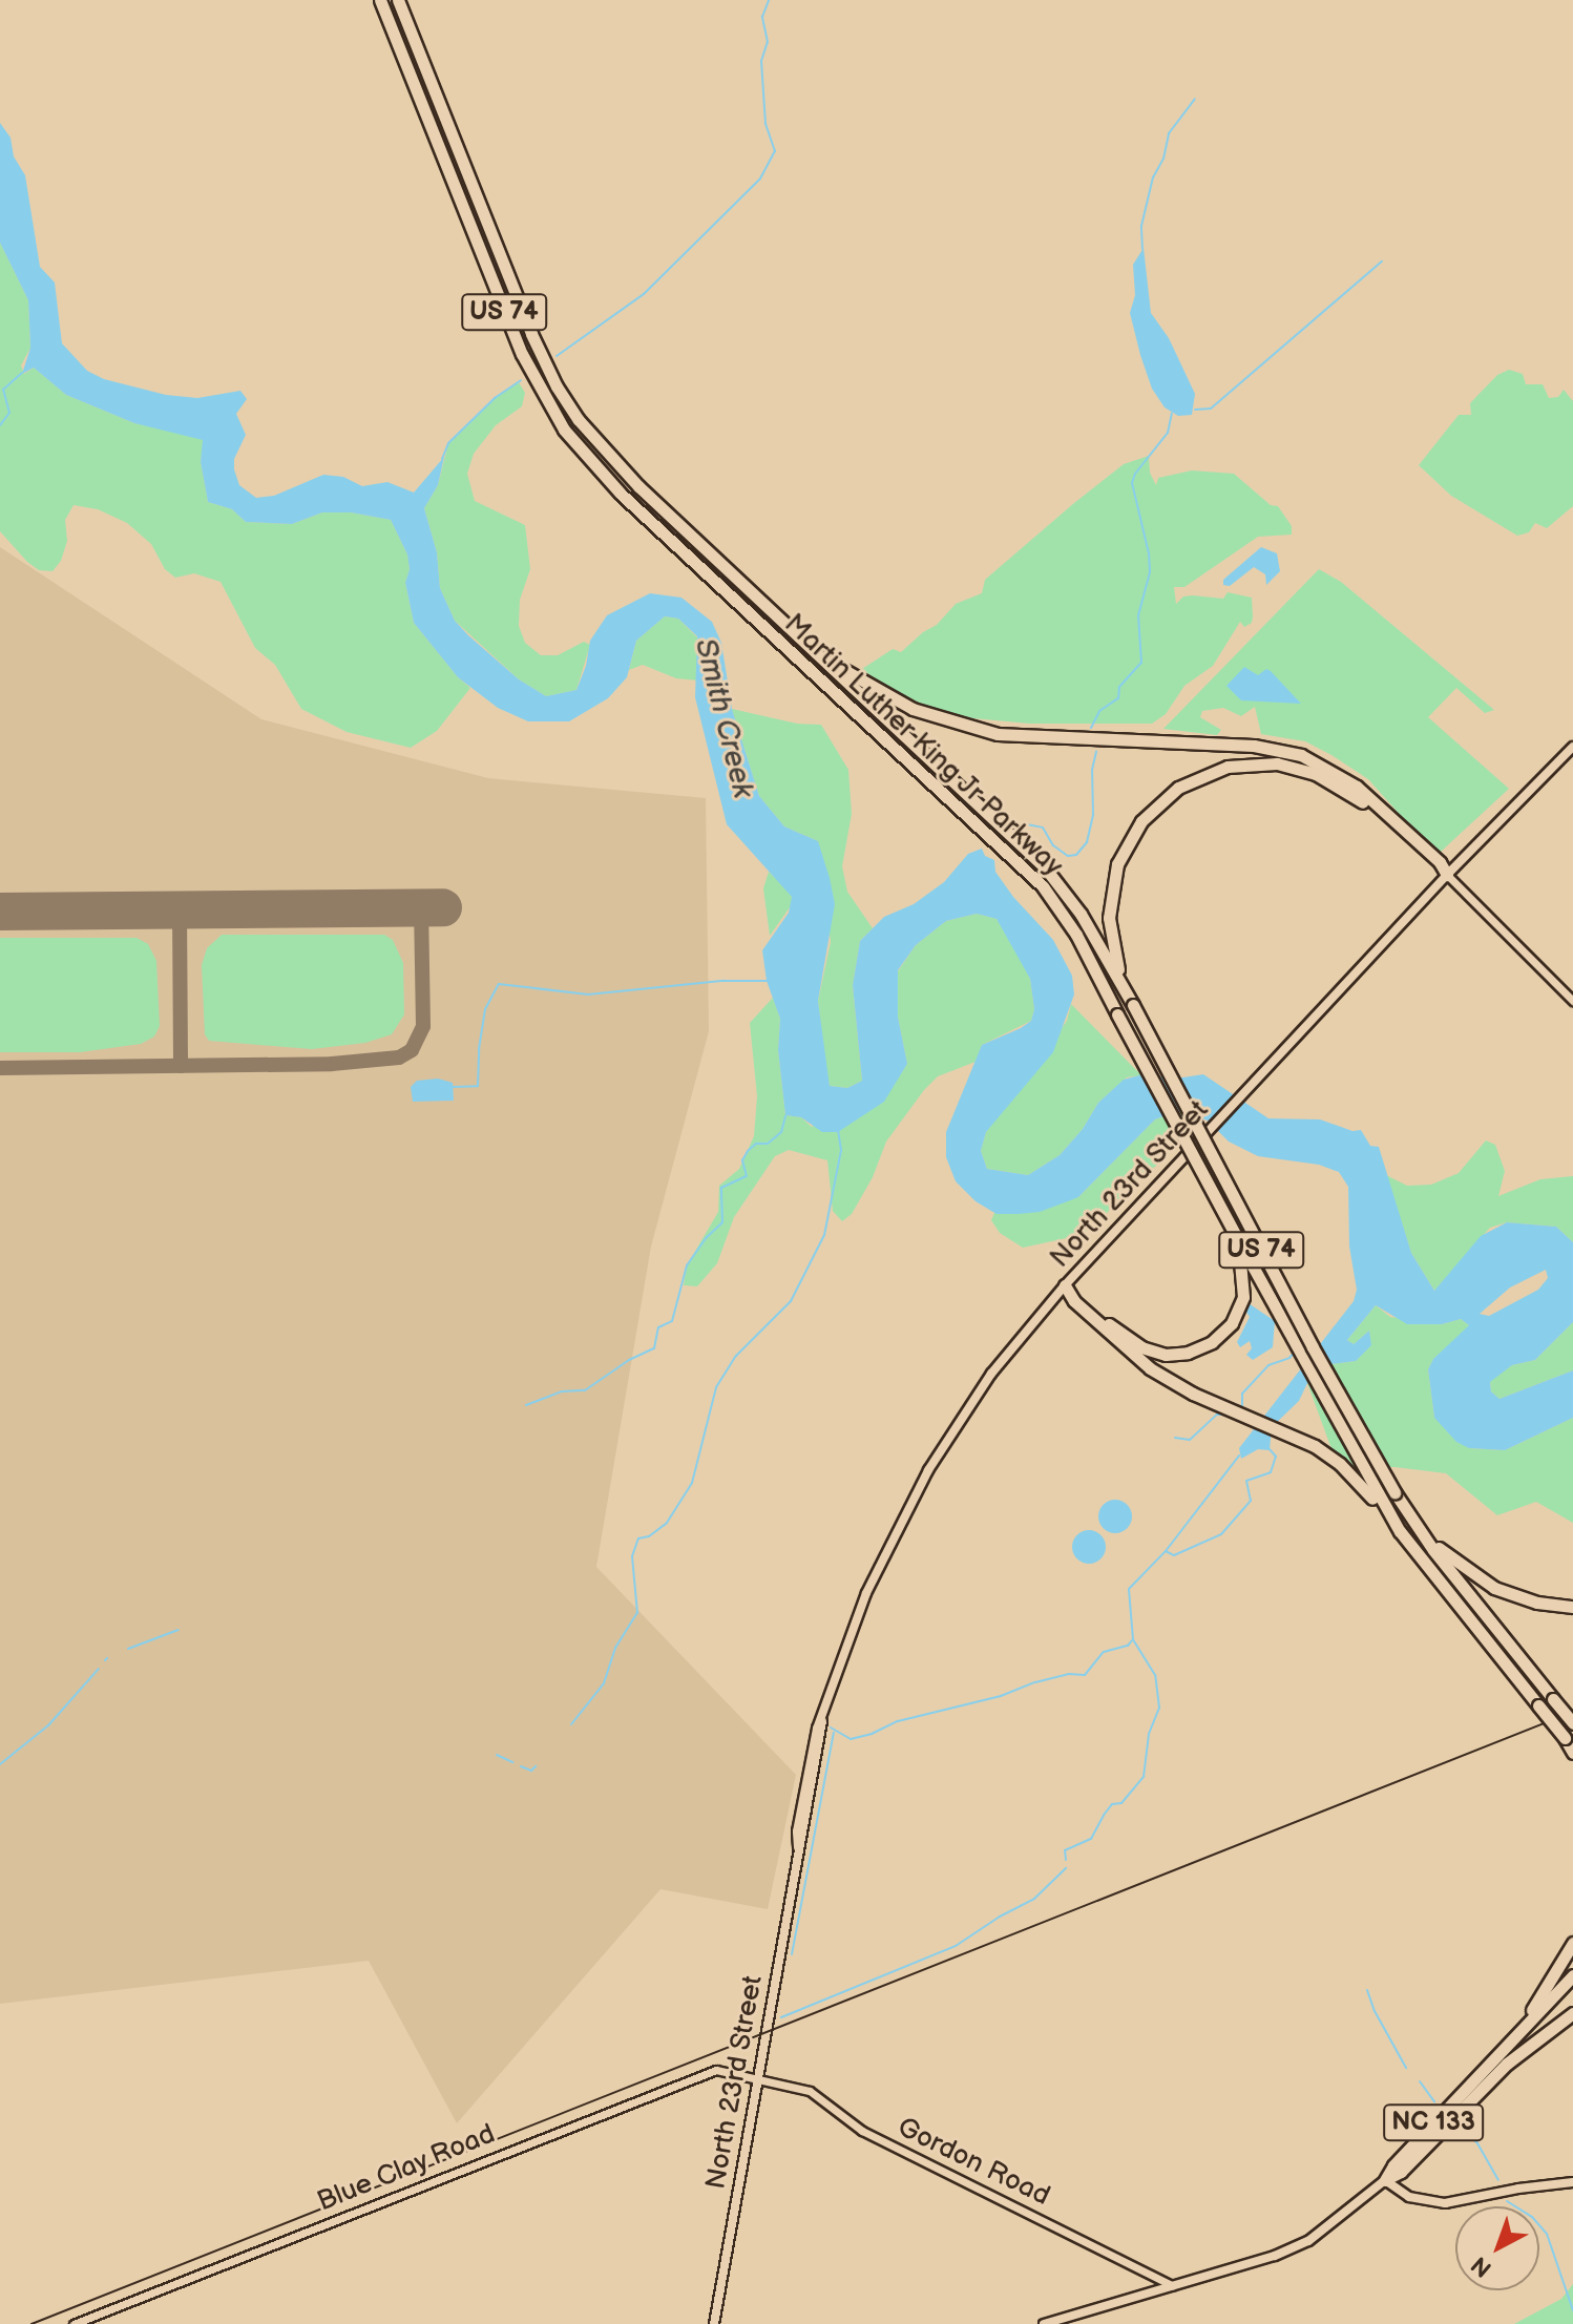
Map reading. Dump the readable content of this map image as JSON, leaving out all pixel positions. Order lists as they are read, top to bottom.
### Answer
{
  "streets": {
    "highway": ["US 74", "Martin Luther King Jr Parkway", "NC 133"],
    "main road": ["North 23rd Street"],
    "street": ["Gordon Road", "Blue Clay Road"]
  },
  "crossings": [
    ["North 23rd Street", "Gordon Road"],
    ["North 23rd Street", "Blue Clay Road"],
    ["NC 133", "Gordon Road"],
    ["Gordon Road", "Blue Clay Road"]
  ],
  "water": ["Smith Creek"],
  "north": "bottom left"
}
